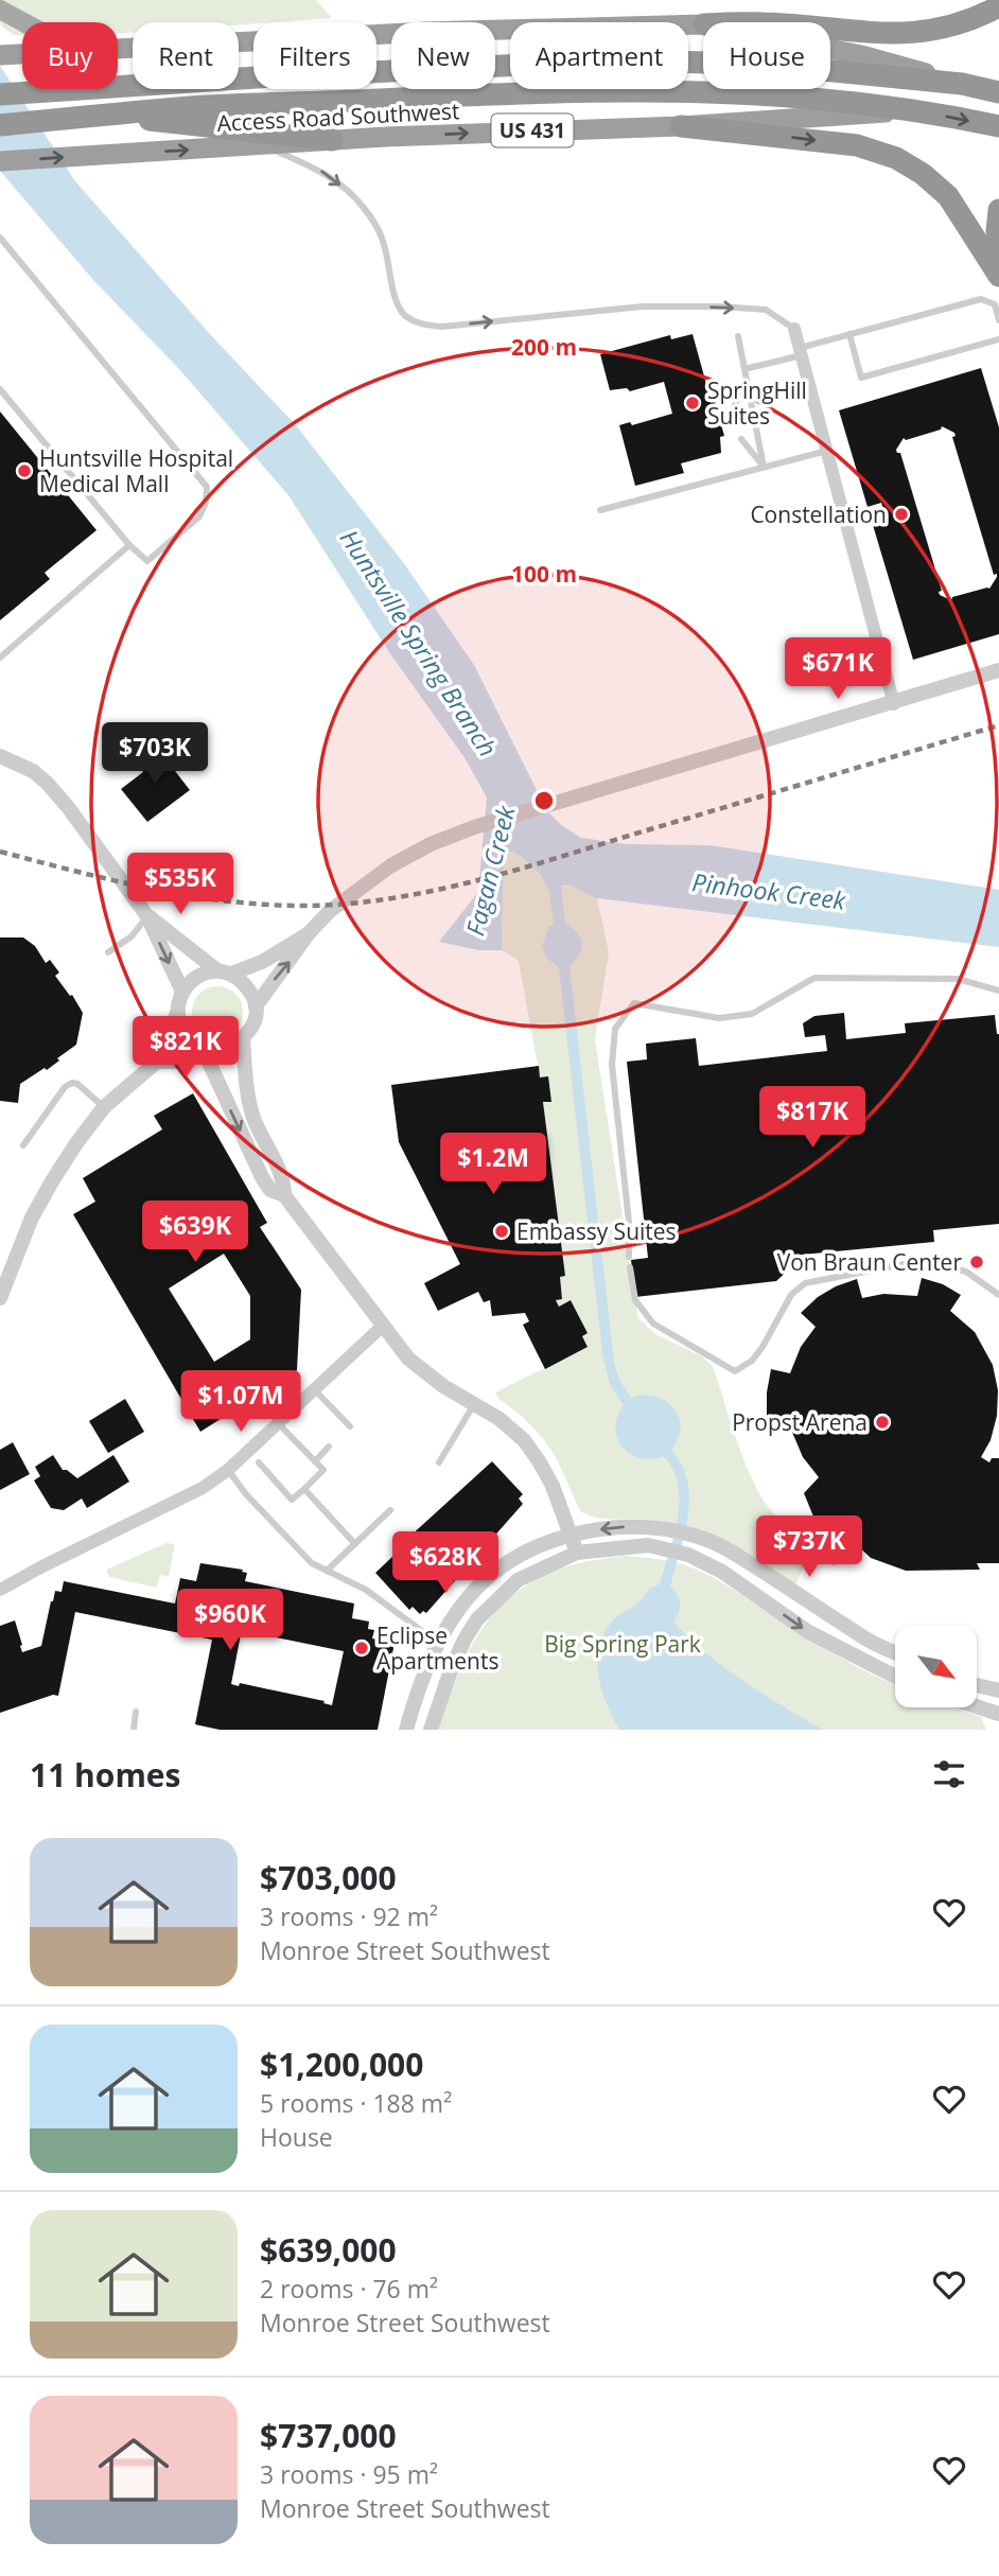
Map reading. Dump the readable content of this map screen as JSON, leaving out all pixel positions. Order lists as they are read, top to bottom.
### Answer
{
  "streets": {
    "highway": ["Access Road Southwest", "US 431"]
  },
  "crossings": [
    ["Access Road Southwest", "US 431"]
  ],
  "water": ["Huntsville Spring Branch", "Fagan Creek", "Pinhook Creek"],
  "parks": ["Big Spring Park"],
  "places": [
    "SpringHill Suites",
    "Huntsville Hospital Medical Mall",
    "Constellation",
    "Embassy Suites",
    "Von Braun Center",
    "Propst Arena",
    "Eclipse Apartments"
  ],
  "north": "bottom right",
  "page": {
    "chip": [
      "Buy",
      "Rent",
      "Filters",
      "New",
      "Apartment",
      "House"
    ],
    "price": [
      "$671K",
      "$703K",
      "$535K",
      "$821K",
      "$817K",
      "$1.2M",
      "$639K",
      "$1.07M",
      "$737K",
      "$628K",
      "$960K"
    ],
    "heading": "11 homes",
    "list": [
      {
        "name": "$703,000",
        "note": "3 rooms · 92 m² · Monroe Street Southwest"
      },
      {
        "name": "$1,200,000",
        "note": "5 rooms · 188 m² · House"
      },
      {
        "name": "$639,000",
        "note": "2 rooms · 76 m² · Monroe Street Southwest"
      },
      {
        "name": "$737,000",
        "note": "3 rooms · 95 m² · Monroe Street Southwest"
      }
    ]
  },
  "rings": ["200 m", "100 m"]
}
